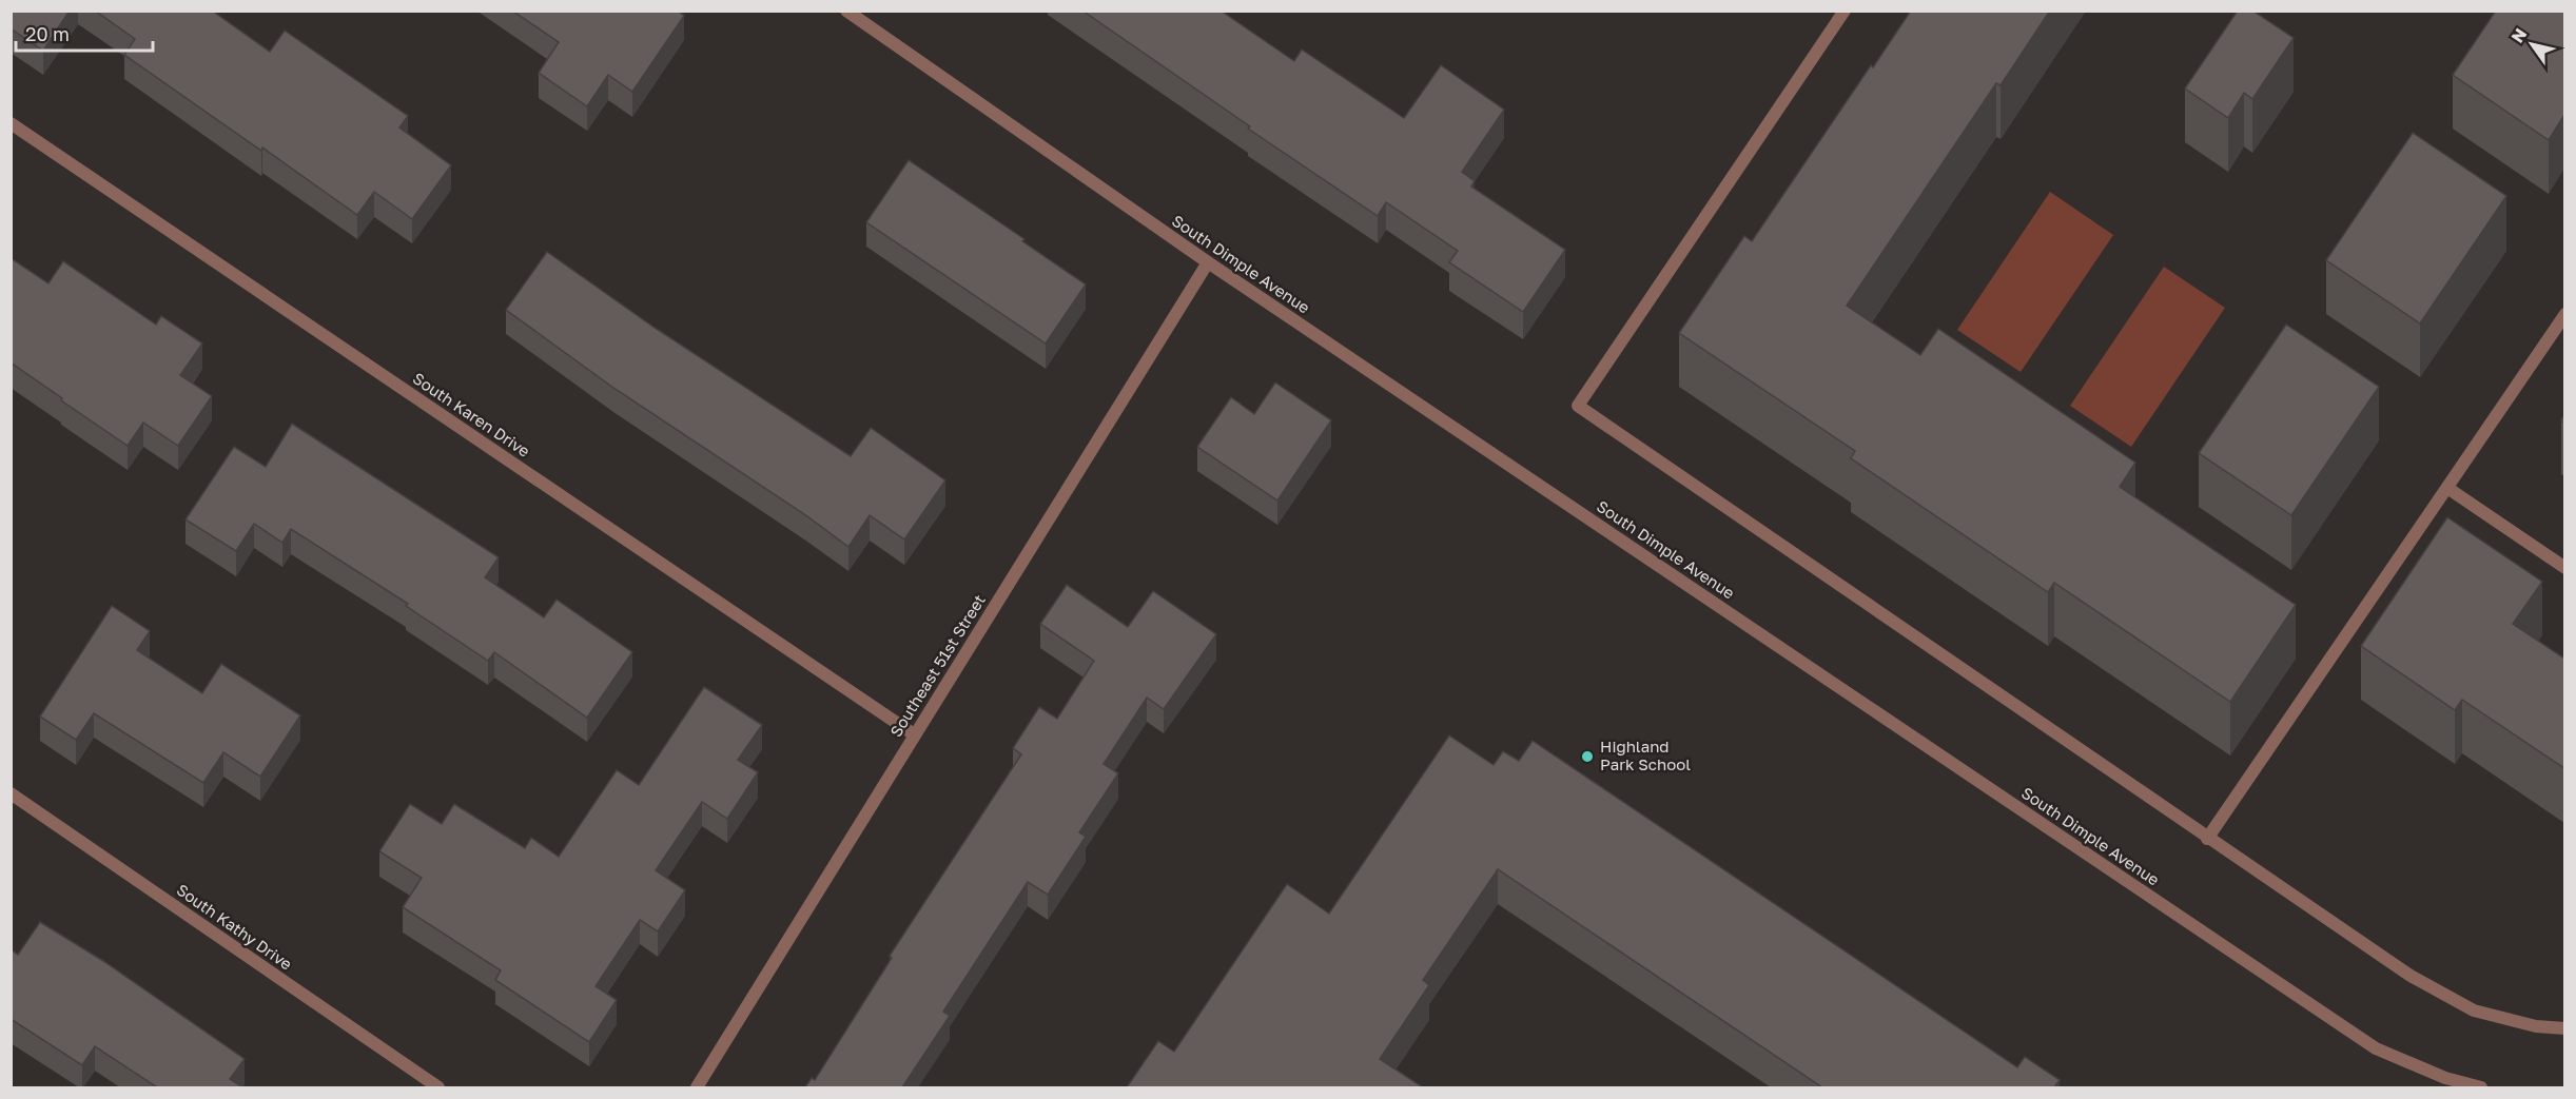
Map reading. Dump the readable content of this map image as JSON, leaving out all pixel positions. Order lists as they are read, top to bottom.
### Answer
{
  "streets": {
    "street": [
      "South Dimple Avenue",
      "South Karen Drive",
      "Southeast 51st Street",
      "South Kathy Drive"
    ]
  },
  "crossings": [
    ["South Dimple Avenue", "Southeast 51st Street"],
    ["South Karen Drive", "Southeast 51st Street"]
  ],
  "places": ["Highland Park School"],
  "scale_bar": "20 m",
  "north": "top left"
}
